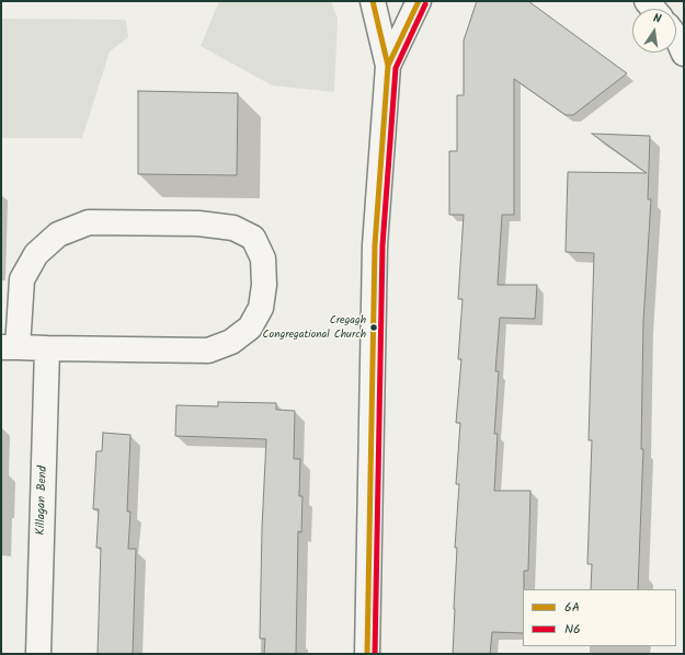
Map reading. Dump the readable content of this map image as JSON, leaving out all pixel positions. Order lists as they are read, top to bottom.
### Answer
{
  "streets": {
    "street": ["Killagan Bend"]
  },
  "places": ["Cregagh Congregational Church"],
  "lines": ["transit line 6A", "transit line N6"],
  "legend": ["6A", "N6"],
  "north": "top"
}
